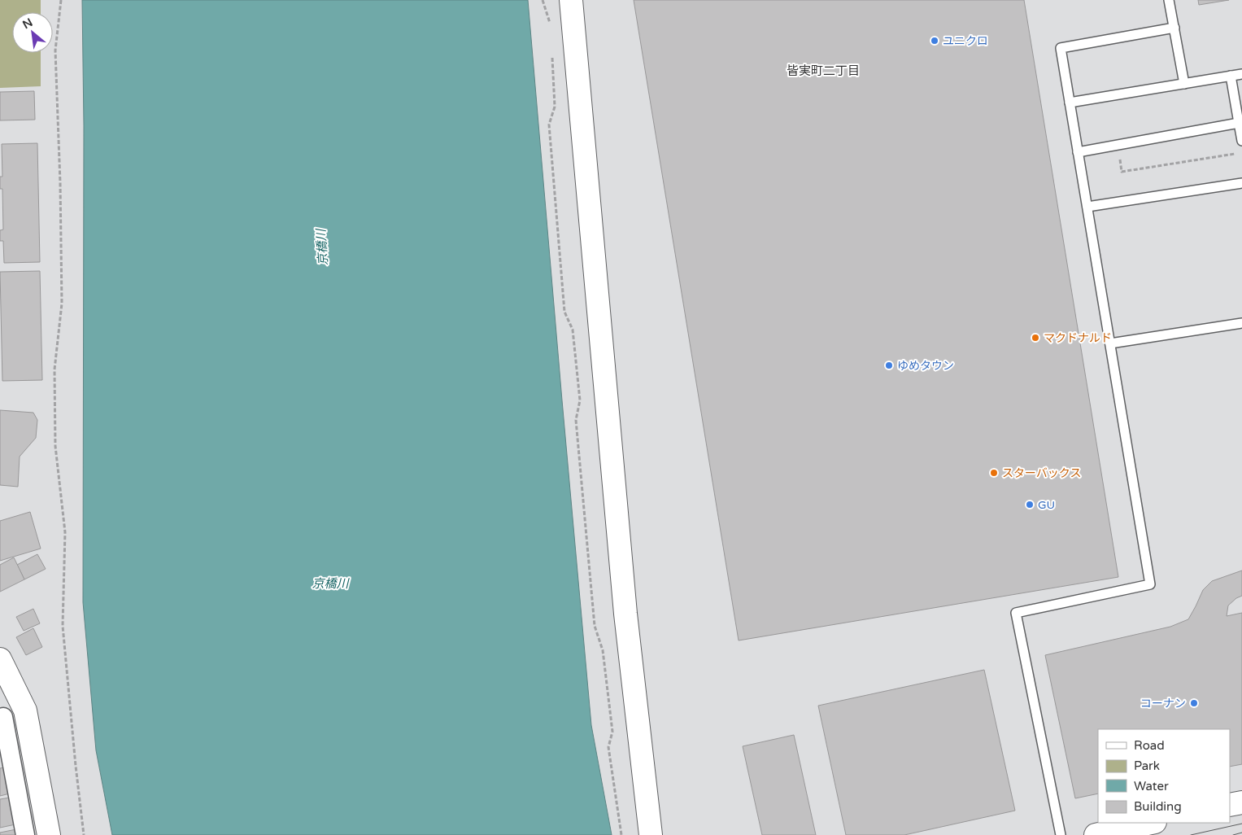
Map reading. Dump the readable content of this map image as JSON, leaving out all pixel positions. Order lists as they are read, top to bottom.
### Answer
{
  "districts": ["皆実町二丁目"],
  "water": ["京橋川"],
  "places": [
    "ユニクロ",
    "マクドナルド",
    "ゆめタウン",
    "スターバックス",
    "GU",
    "コーナン"
  ],
  "legend": [
    "Road",
    "Park",
    "Water",
    "Building"
  ],
  "north": "top left"
}
